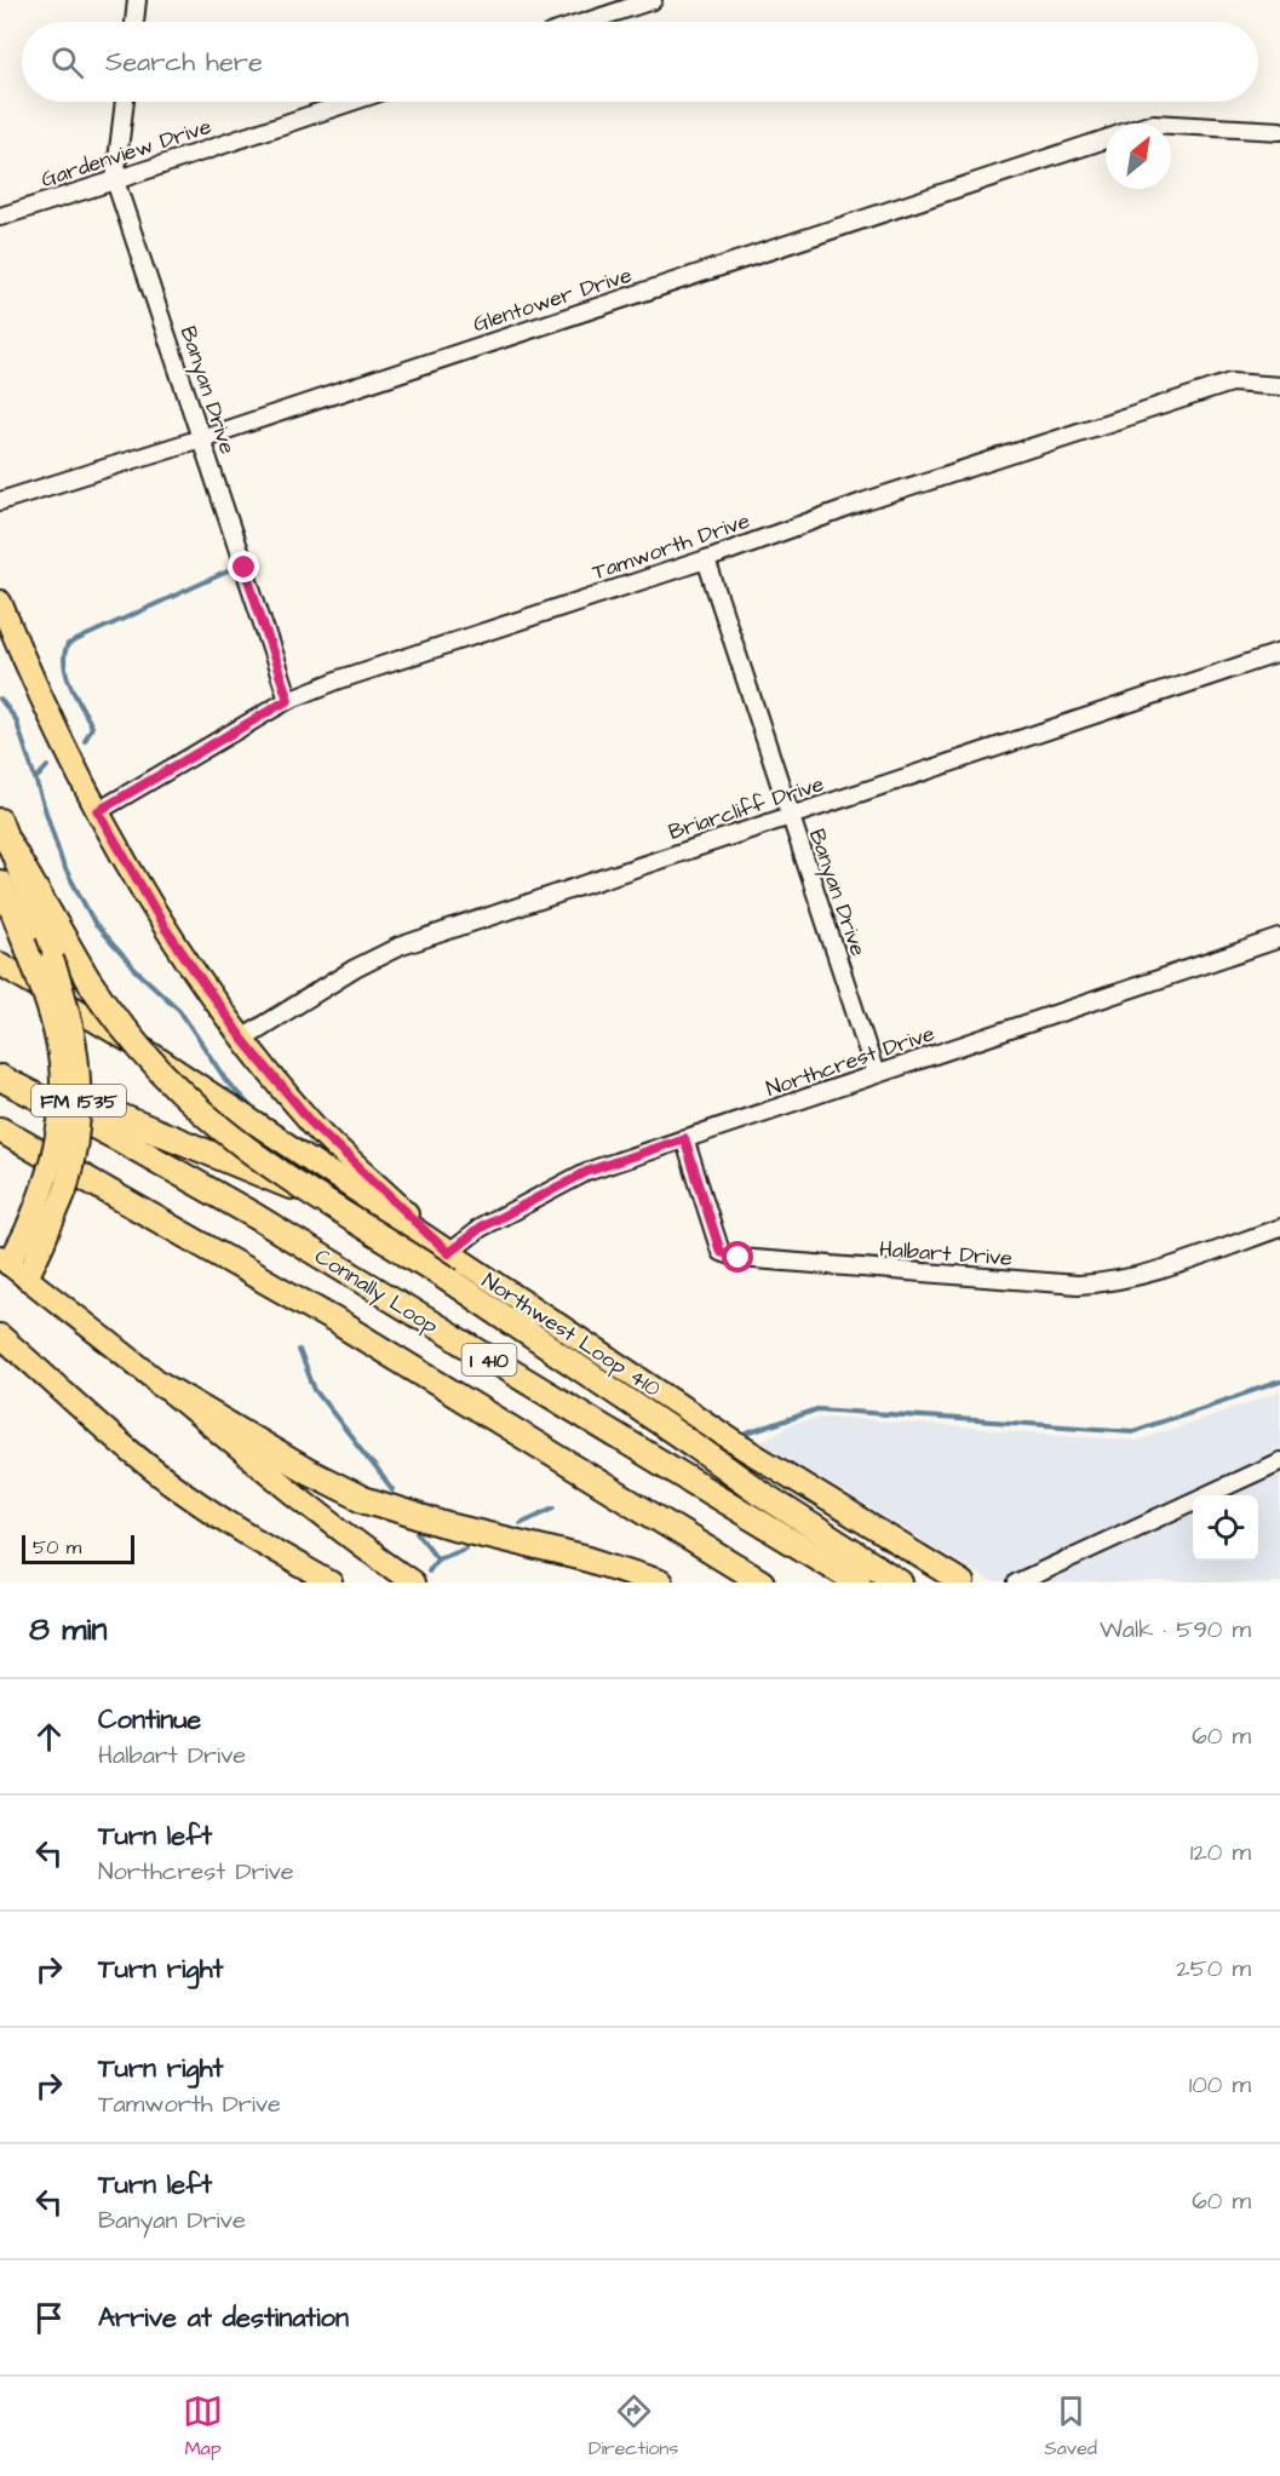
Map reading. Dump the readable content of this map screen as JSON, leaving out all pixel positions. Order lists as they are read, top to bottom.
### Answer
{
  "streets": {
    "highway": ["Connally Loop", "I 410"],
    "main road": ["FM 1535", "Northwest Loop 410"],
    "street": [
      "Gardenview Drive",
      "Glentower Drive",
      "Banyan Drive",
      "Tamworth Drive",
      "Briarcliff Drive",
      "Northcrest Drive",
      "Halbart Drive"
    ]
  },
  "crossings": [
    ["Gardenview Drive", "Banyan Drive"],
    ["Glentower Drive", "Banyan Drive"],
    ["Banyan Drive", "Tamworth Drive"],
    ["Banyan Drive", "Briarcliff Drive"],
    ["Banyan Drive", "Northcrest Drive"],
    ["Northcrest Drive", "Halbart Drive"],
    ["Northcrest Drive", "Northwest Loop 410"]
  ],
  "scale_bar": "50 m",
  "north": "top right",
  "page": {
    "search": "Search here",
    "scale": "50 m",
    "heading": ["8 min", "Walk · 590 m"],
    "list": [
      ["Continue", "Halbart Drive", "60 m"],
      ["Turn left", "Northcrest Drive", "120 m"],
      ["Turn right", "250 m"],
      ["Turn right", "Tamworth Drive", "100 m"],
      ["Turn left", "Banyan Drive", "60 m"],
      "Arrive at destination"
    ],
    "nav": ["Map", "Directions", "Saved"]
  }
}
